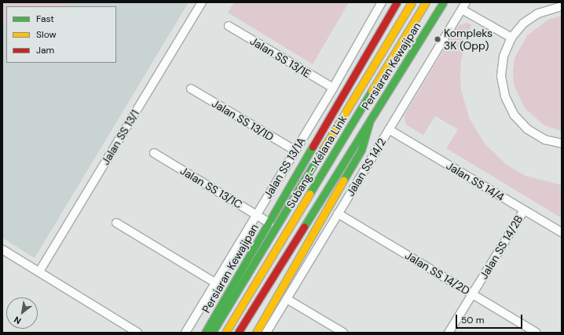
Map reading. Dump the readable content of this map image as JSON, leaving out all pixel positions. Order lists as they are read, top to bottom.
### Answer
{
  "streets": {
    "main road": ["Persiaran Kewajipan", "Subang - Kelana Link"],
    "street": [
      "Jalan SS 13/1E",
      "Jalan SS 13/1D",
      "Jalan SS 13/1",
      "Jalan SS 14/2",
      "Jalan SS 13/1A",
      "Jalan SS 14/4",
      "Jalan SS 13/1C",
      "Jalan SS 14/2B",
      "Jalan SS 14/2D"
    ]
  },
  "crossings": [
    ["Jalan SS 13/1E", "Jalan SS 13/1A"],
    ["Persiaran Kewajipan", "Jalan SS 13/1C"],
    ["Jalan SS 13/1D", "Jalan SS 13/1A"],
    ["Jalan SS 14/2", "Jalan SS 14/4"],
    ["Jalan SS 14/2", "Jalan SS 14/2D"],
    ["Jalan SS 13/1A", "Jalan SS 13/1C"],
    ["Jalan SS 14/4", "Jalan SS 14/2B"],
    ["Jalan SS 14/2B", "Jalan SS 14/2D"]
  ],
  "places": ["Kompleks 3K (Opp)"],
  "legend": ["Fast", "Slow", "Jam"],
  "scale_bar": "50 m",
  "north": "bottom left"
}
